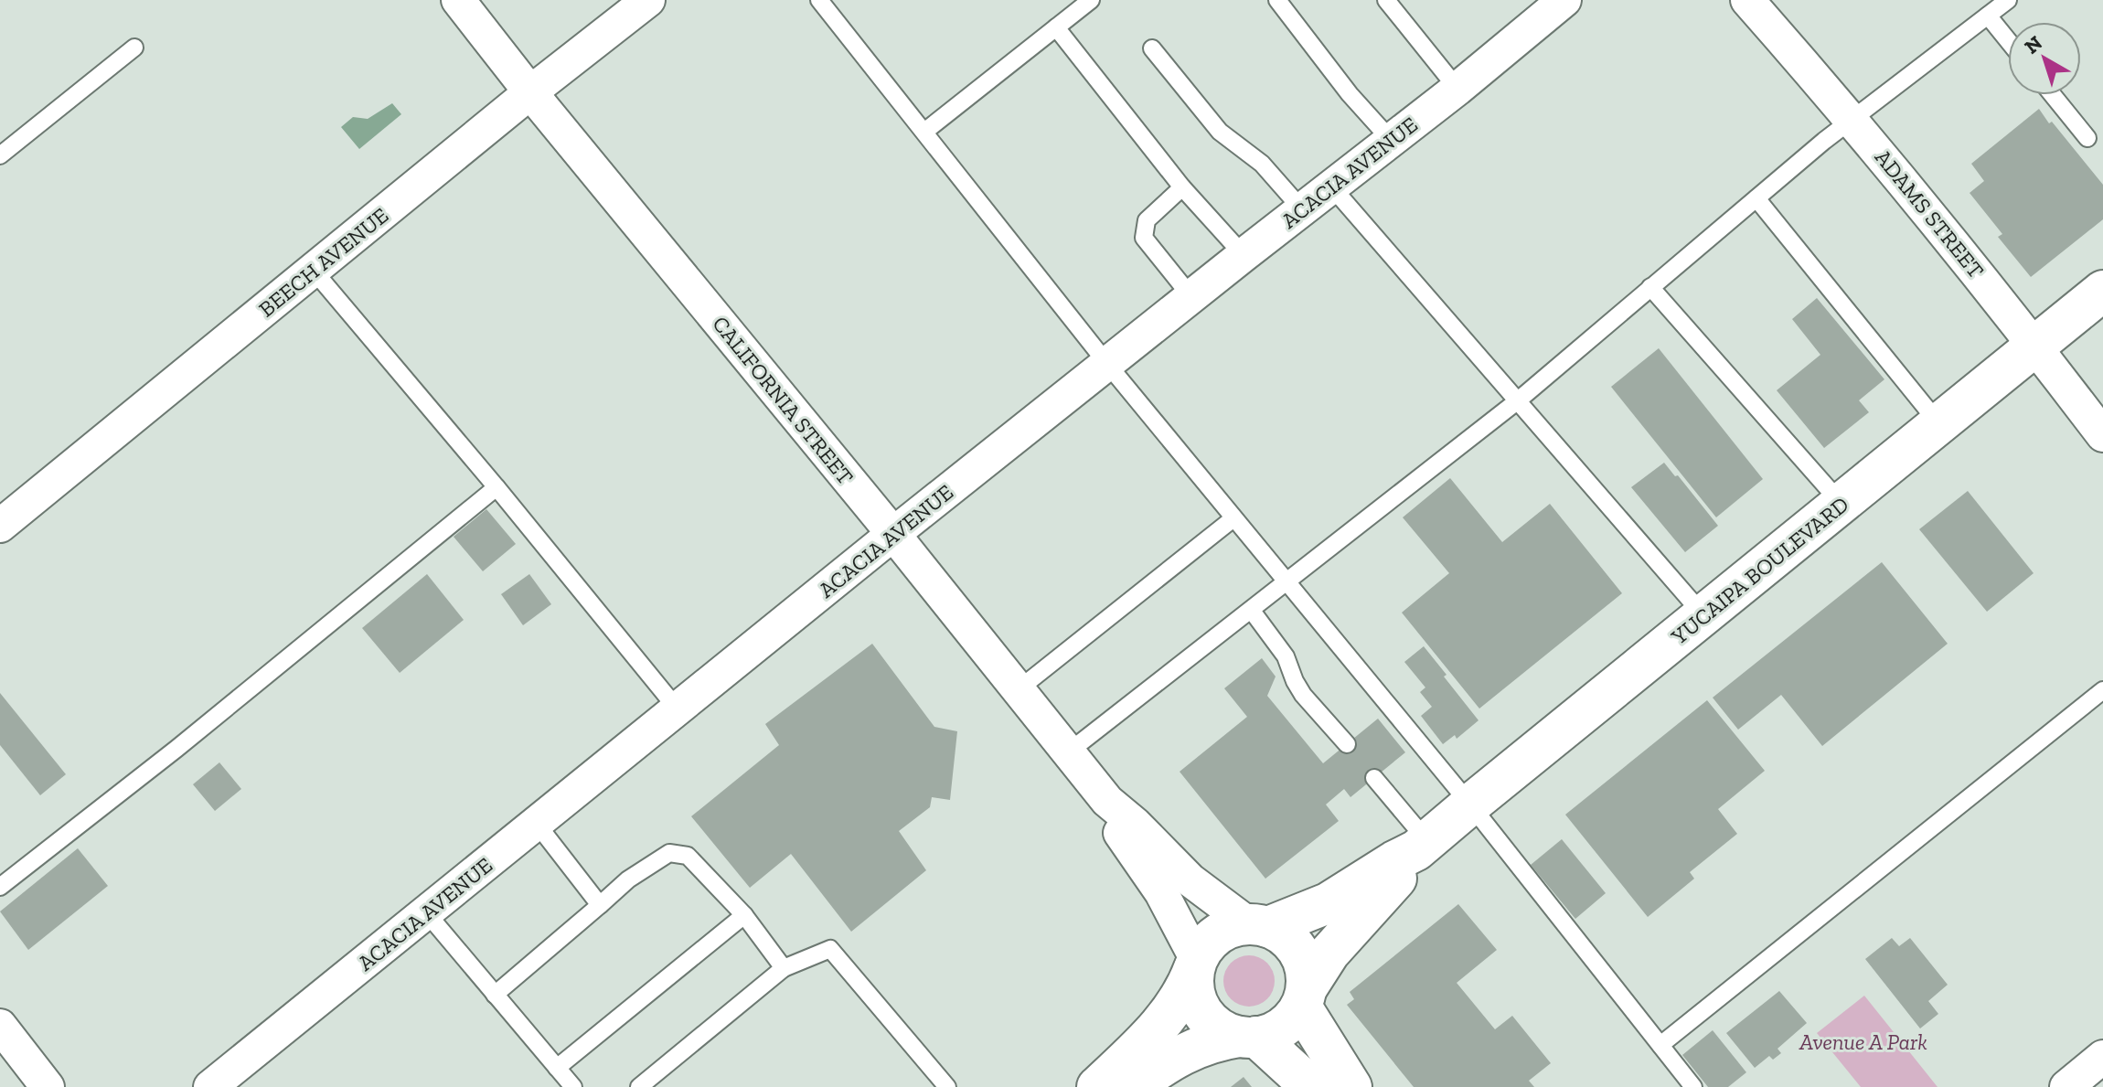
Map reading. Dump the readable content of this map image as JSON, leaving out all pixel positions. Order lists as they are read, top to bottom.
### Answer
{
  "streets": {
    "main road": ["YUCAIPA BOULEVARD"],
    "street": [
      "ACACIA AVENUE",
      "ADAMS STREET",
      "BEECH AVENUE",
      "CALIFORNIA STREET"
    ]
  },
  "crossings": [
    ["ACACIA AVENUE", "CALIFORNIA STREET"],
    ["ADAMS STREET", "YUCAIPA BOULEVARD"],
    ["BEECH AVENUE", "CALIFORNIA STREET"],
    ["CALIFORNIA STREET", "YUCAIPA BOULEVARD"]
  ],
  "parks": ["Avenue A Park"],
  "north": "top left"
}
